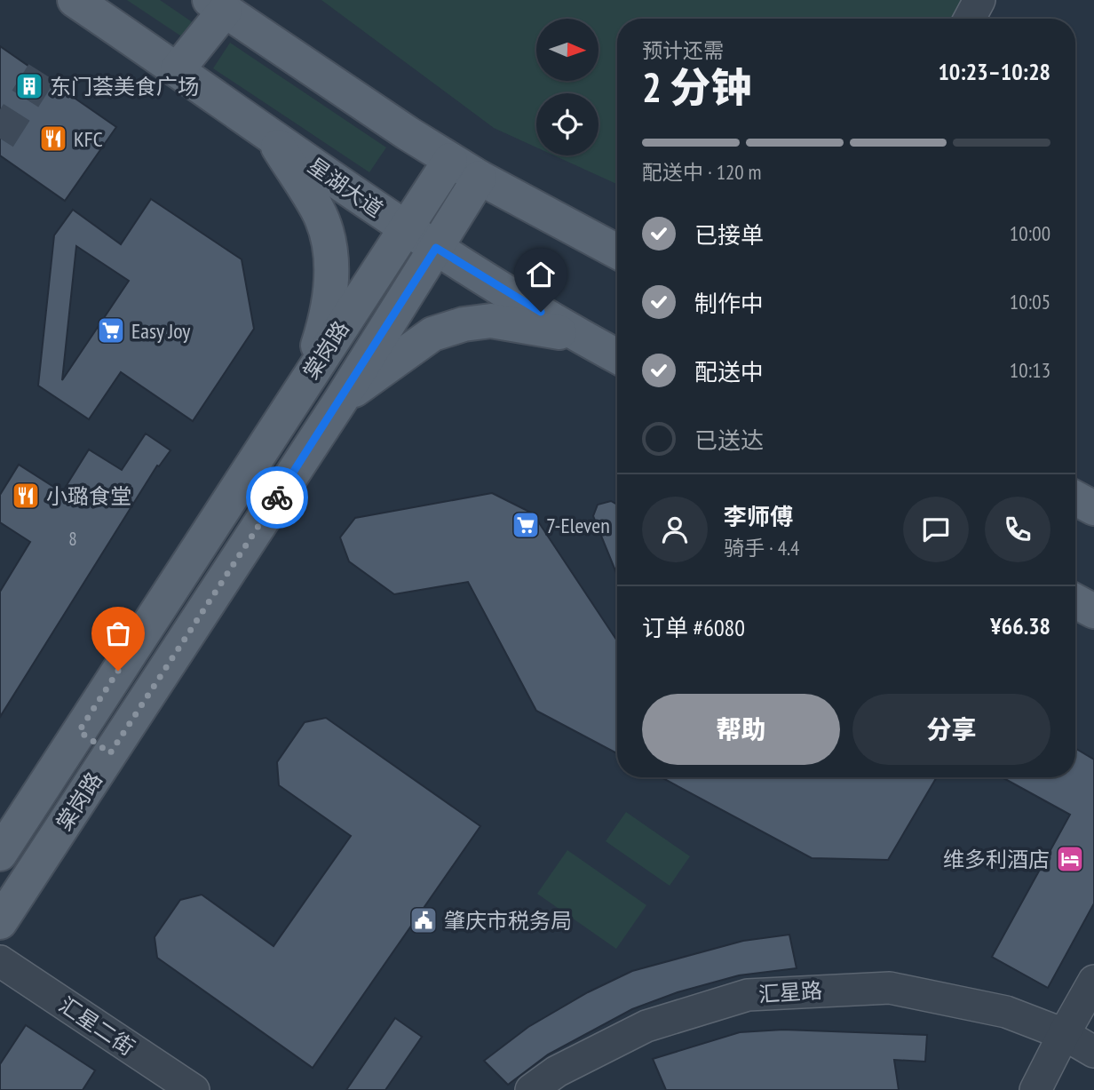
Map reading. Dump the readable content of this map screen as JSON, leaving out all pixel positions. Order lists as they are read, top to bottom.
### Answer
{
  "streets": {
    "main road": ["星湖大道", "棠岗路"],
    "street": ["汇星路", "汇星二街"]
  },
  "crossings": [
    ["星湖大道", "棠岗路"]
  ],
  "places": {
    "building": ["东门荟美食广场"],
    "restaurant": ["KFC", "小璐食堂"],
    "supermarket": ["Easy Joy", "7-Eleven"],
    "hotel": ["维多利酒店"],
    "public building": ["肇庆市税务局"]
  },
  "house_numbers": ["8"],
  "north": "right",
  "page": {
    "heading": ["2 分钟", "预计还需", "10:23–10:28"],
    "panel": [
      "李师傅",
      "骑手 · 4.4",
      "订单 #6080",
      "¥66.38"
    ],
    "bar": "配送中 · 120 m",
    "list": [
      ["已接单", "10:00"],
      ["制作中", "10:05"],
      ["配送中", "10:13"],
      "已送达"
    ],
    "buttons": ["帮助", "分享"]
  }
}
